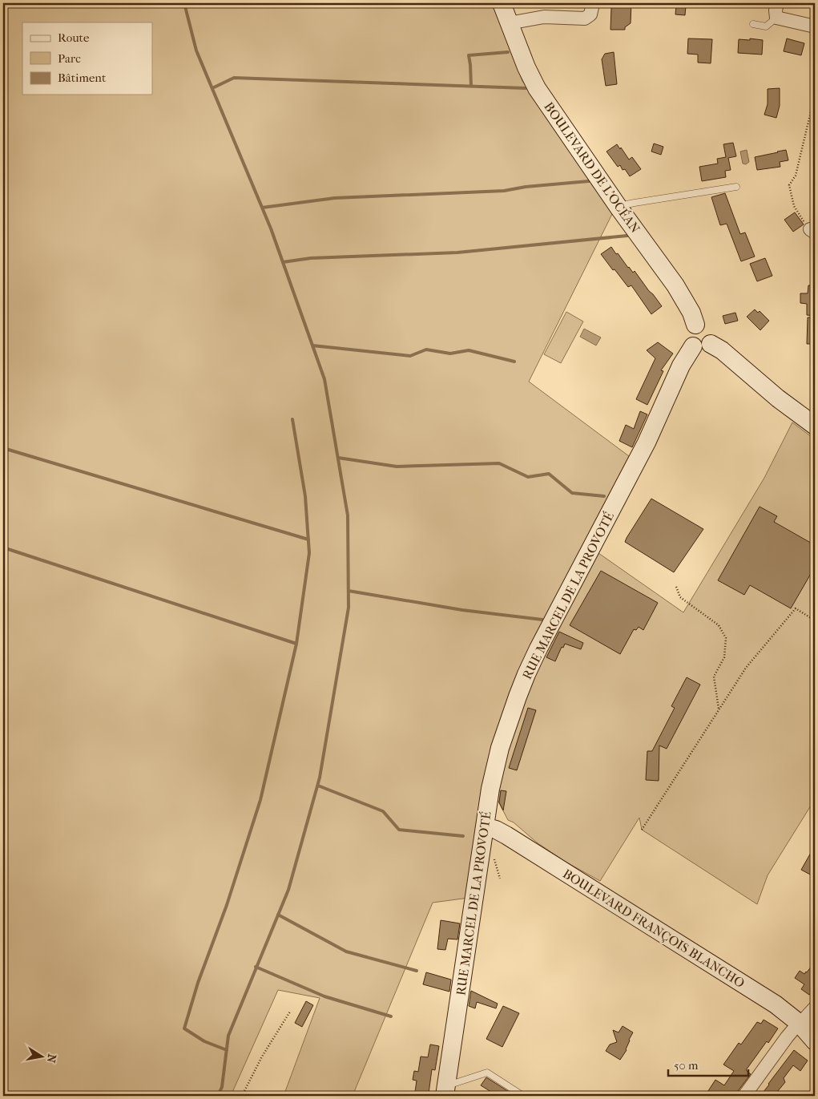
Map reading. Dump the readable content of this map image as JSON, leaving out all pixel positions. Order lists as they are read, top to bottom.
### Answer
{
  "streets": {
    "main road": ["BOULEVARD DE L'OCÉAN", "RUE MARCEL DE LA PROVOTÉ", "BOULEVARD FRANÇOIS BLANCHO"]
  },
  "crossings": [
    ["BOULEVARD DE L'OCÉAN", "RUE MARCEL DE LA PROVOTÉ"],
    ["RUE MARCEL DE LA PROVOTÉ", "BOULEVARD FRANÇOIS BLANCHO"]
  ],
  "legend": ["Route", "Parc", "Bâtiment"],
  "scale_bar": "50 m",
  "north": "right"
}
